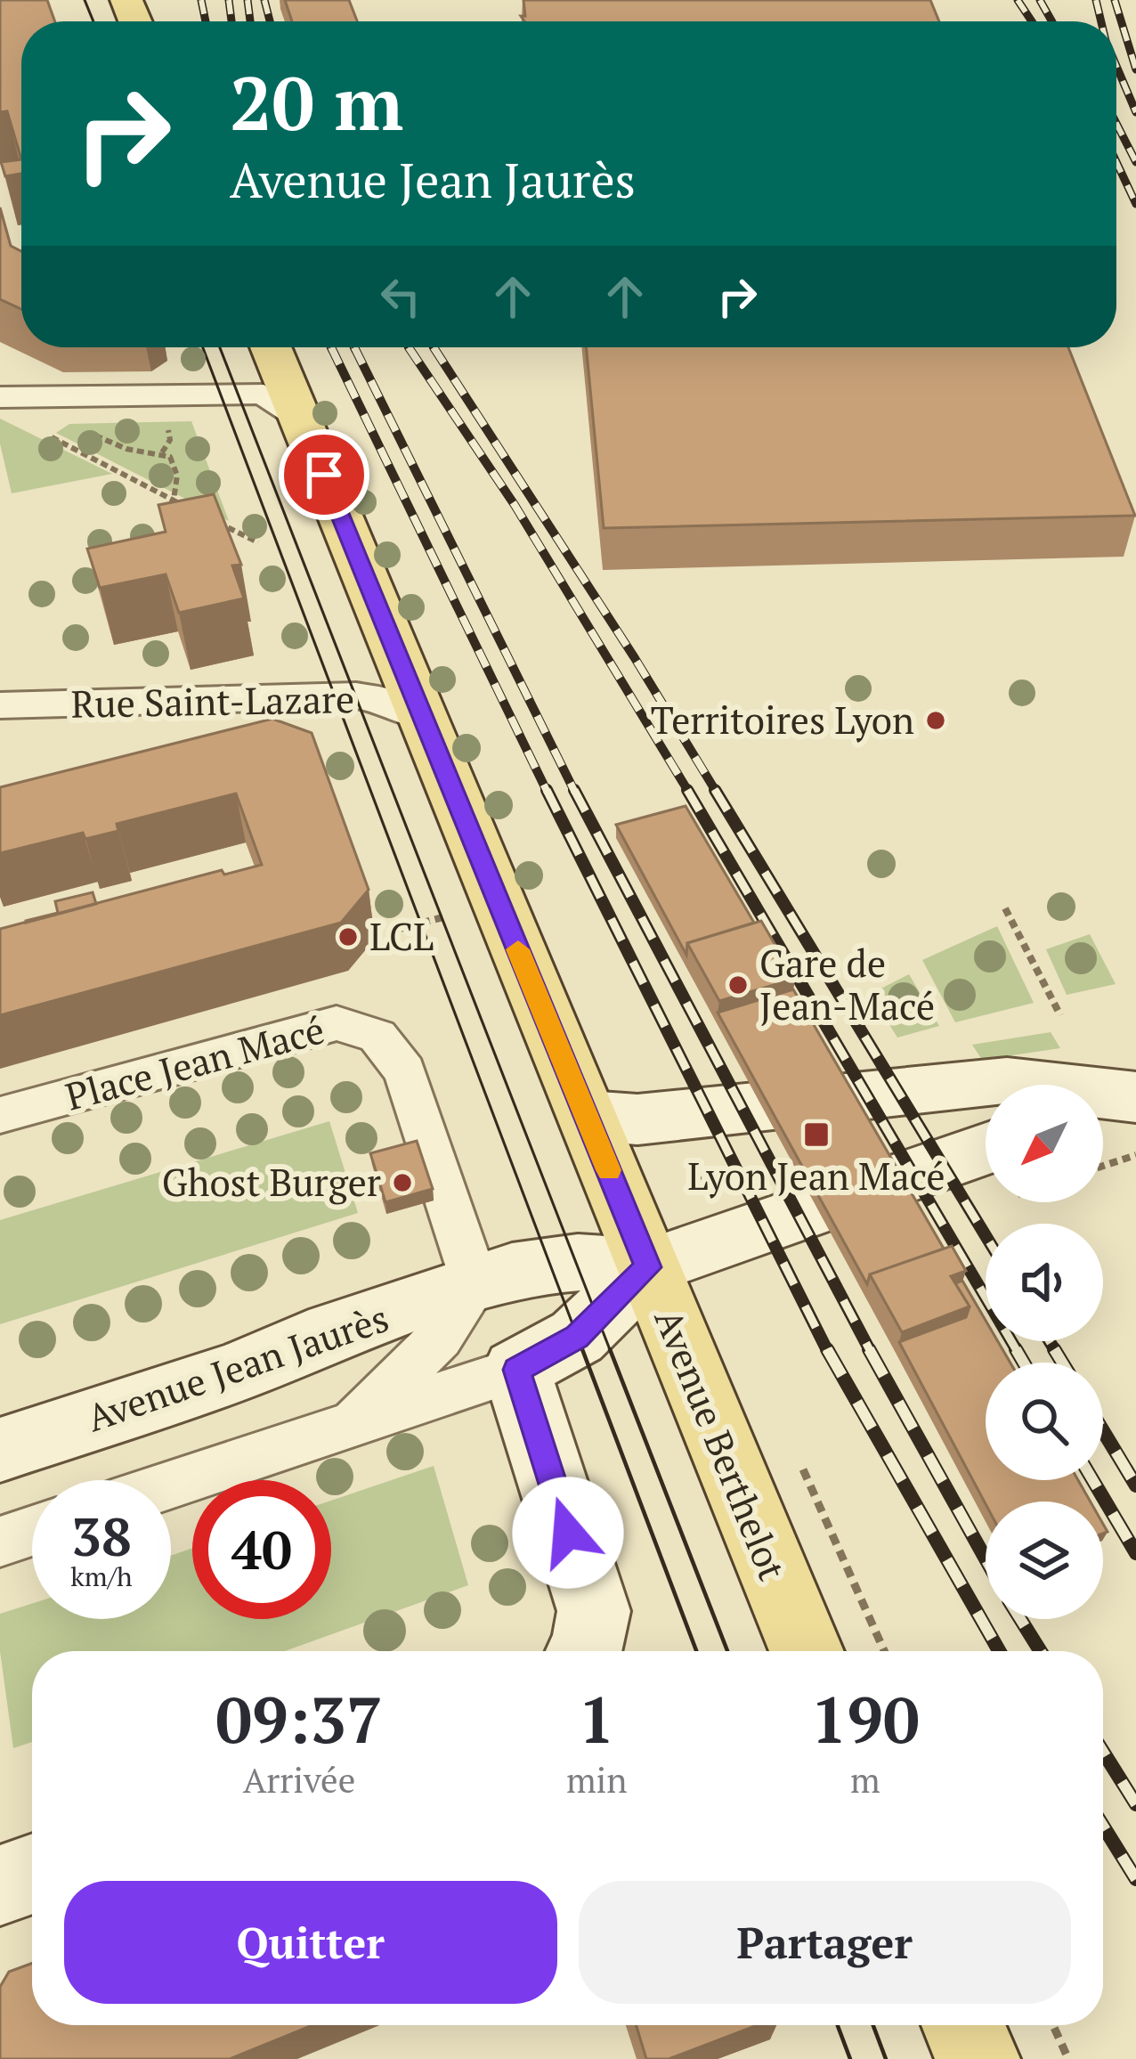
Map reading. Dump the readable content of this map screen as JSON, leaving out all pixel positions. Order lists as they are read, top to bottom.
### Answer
{
  "streets": {
    "main road": ["Avenue Jean Jaurès", "Avenue Berthelot"],
    "street": ["Rue Saint-Lazare", "Place Jean Macé"]
  },
  "crossings": [
    ["Rue Saint-Lazare", "Avenue Berthelot"],
    ["Place Jean Macé", "Avenue Jean Jaurès"],
    ["Avenue Jean Jaurès", "Avenue Berthelot"]
  ],
  "places": {
    "other": [
      "Territoires Lyon",
      "LCL",
      "Gare de Jean-Macé",
      "Ghost Burger"
    ],
    "transit": ["Lyon Jean Macé"]
  },
  "north": "bottom left",
  "page": {
    "turn": ["20 m", "Avenue Jean Jaurès"],
    "speed": "38 km/h",
    "limit": "40",
    "eta": [
      "09:37",
      "Arrivée",
      "1",
      "min",
      "190",
      "m"
    ],
    "buttons": ["Quitter", "Partager"]
  }
}
